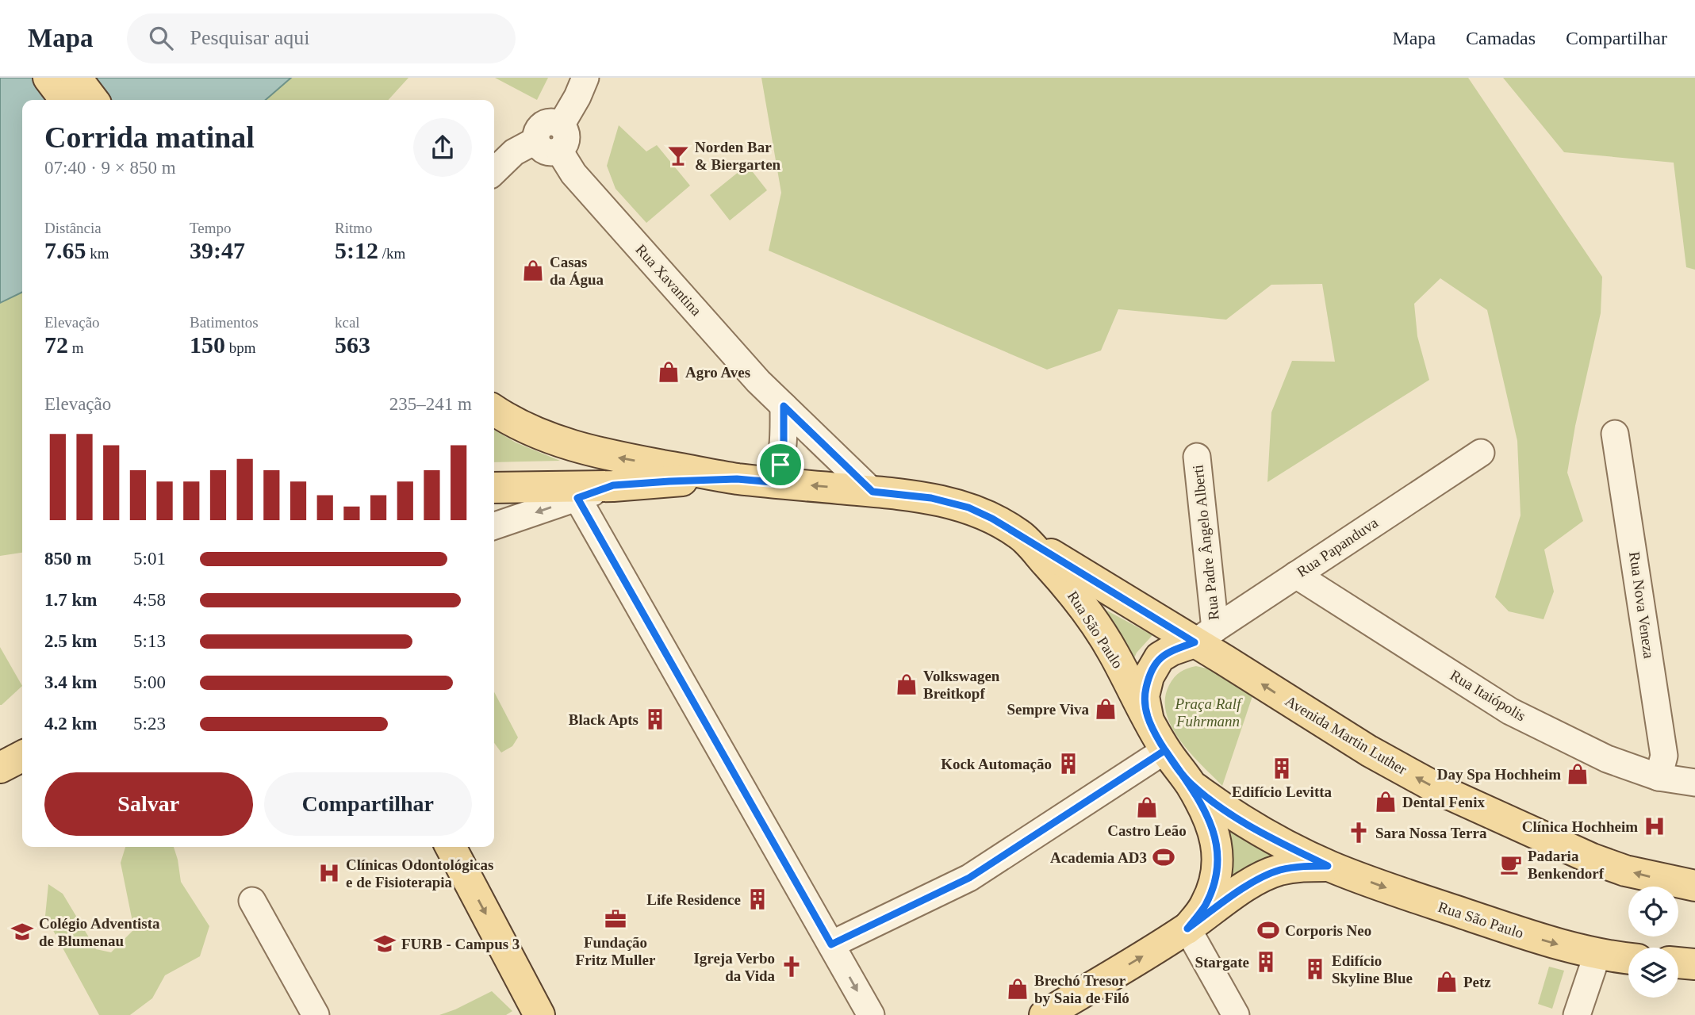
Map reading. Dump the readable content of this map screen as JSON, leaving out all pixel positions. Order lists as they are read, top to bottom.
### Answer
{
  "streets": {
    "main road": ["Rua São Paulo", "Avenida Martin Luther"],
    "street": [
      "Rua Xavantina",
      "Rua Padre Ângelo Alberti",
      "Rua Papanduva",
      "Rua Nova Veneza",
      "Rua Itaiópolis"
    ]
  },
  "crossings": [
    ["Rua Xavantina", "Rua São Paulo"],
    ["Rua Padre Ângelo Alberti", "Rua Papanduva"],
    ["Rua Padre Ângelo Alberti", "Rua São Paulo"],
    ["Rua Padre Ângelo Alberti", "Avenida Martin Luther"],
    ["Rua Papanduva", "Rua São Paulo"],
    ["Rua Papanduva", "Rua Itaiópolis"],
    ["Rua Papanduva", "Avenida Martin Luther"],
    ["Rua Nova Veneza", "Rua Itaiópolis"],
    ["Rua São Paulo", "Avenida Martin Luther"]
  ],
  "one_way": ["Avenida Martin Luther"],
  "parks": ["Praça Ralf Fuhrmann"],
  "places": {
    "bar": ["Norden Bar & Biergarten"],
    "shop": [
      "Casas da Água",
      "Agro Aves",
      "Volkswagen Breitkopf",
      "Sempre Viva",
      "Day Spa Hochheim",
      "Dental Fenix",
      "Castro Leão",
      "Petz",
      "Brechó Tresor by Saia de Filó"
    ],
    "building": [
      "Black Apts",
      "Kock Automação",
      "Edifício Levitta",
      "Life Residence",
      "Stargate",
      "Edifício Skyline Blue"
    ],
    "hospital": ["Clínica Hochheim", "Clínicas Odontológicas e de Fisioterapia"],
    "church": ["Sara Nossa Terra", "Igreja Verbo da Vida"],
    "sports": ["Academia AD3", "Corporis Neo"],
    "cafe": ["Padaria Benkendorf"],
    "office": ["Fundação Fritz Muller"],
    "school or university": ["Colégio Adventista de Blumenau", "FURB - Campus 3"]
  },
  "page": {
    "header": "Mapa",
    "search": "Pesquisar aqui",
    "nav": ["Mapa", "Camadas", "Compartilhar"],
    "heading": ["Corrida matinal", "07:40 · 9 × 850 m"],
    "stats": [
      ["Distância", "7.65 km"],
      ["Tempo", "39:47"],
      ["Ritmo", "5:12 /km"],
      ["Elevação", "72 m"],
      ["Batimentos", "150 bpm"],
      ["kcal", "563"]
    ],
    "chart": ["Elevação", "235–241 m"],
    "list": [
      {
        "name": "850 m",
        "note": "5:01"
      },
      {
        "name": "1.7 km",
        "note": "4:58"
      },
      {
        "name": "2.5 km",
        "note": "5:13"
      },
      {
        "name": "3.4 km",
        "note": "5:00"
      },
      {
        "name": "4.2 km",
        "note": "5:23"
      }
    ],
    "buttons": ["Salvar", "Compartilhar"]
  }
}
